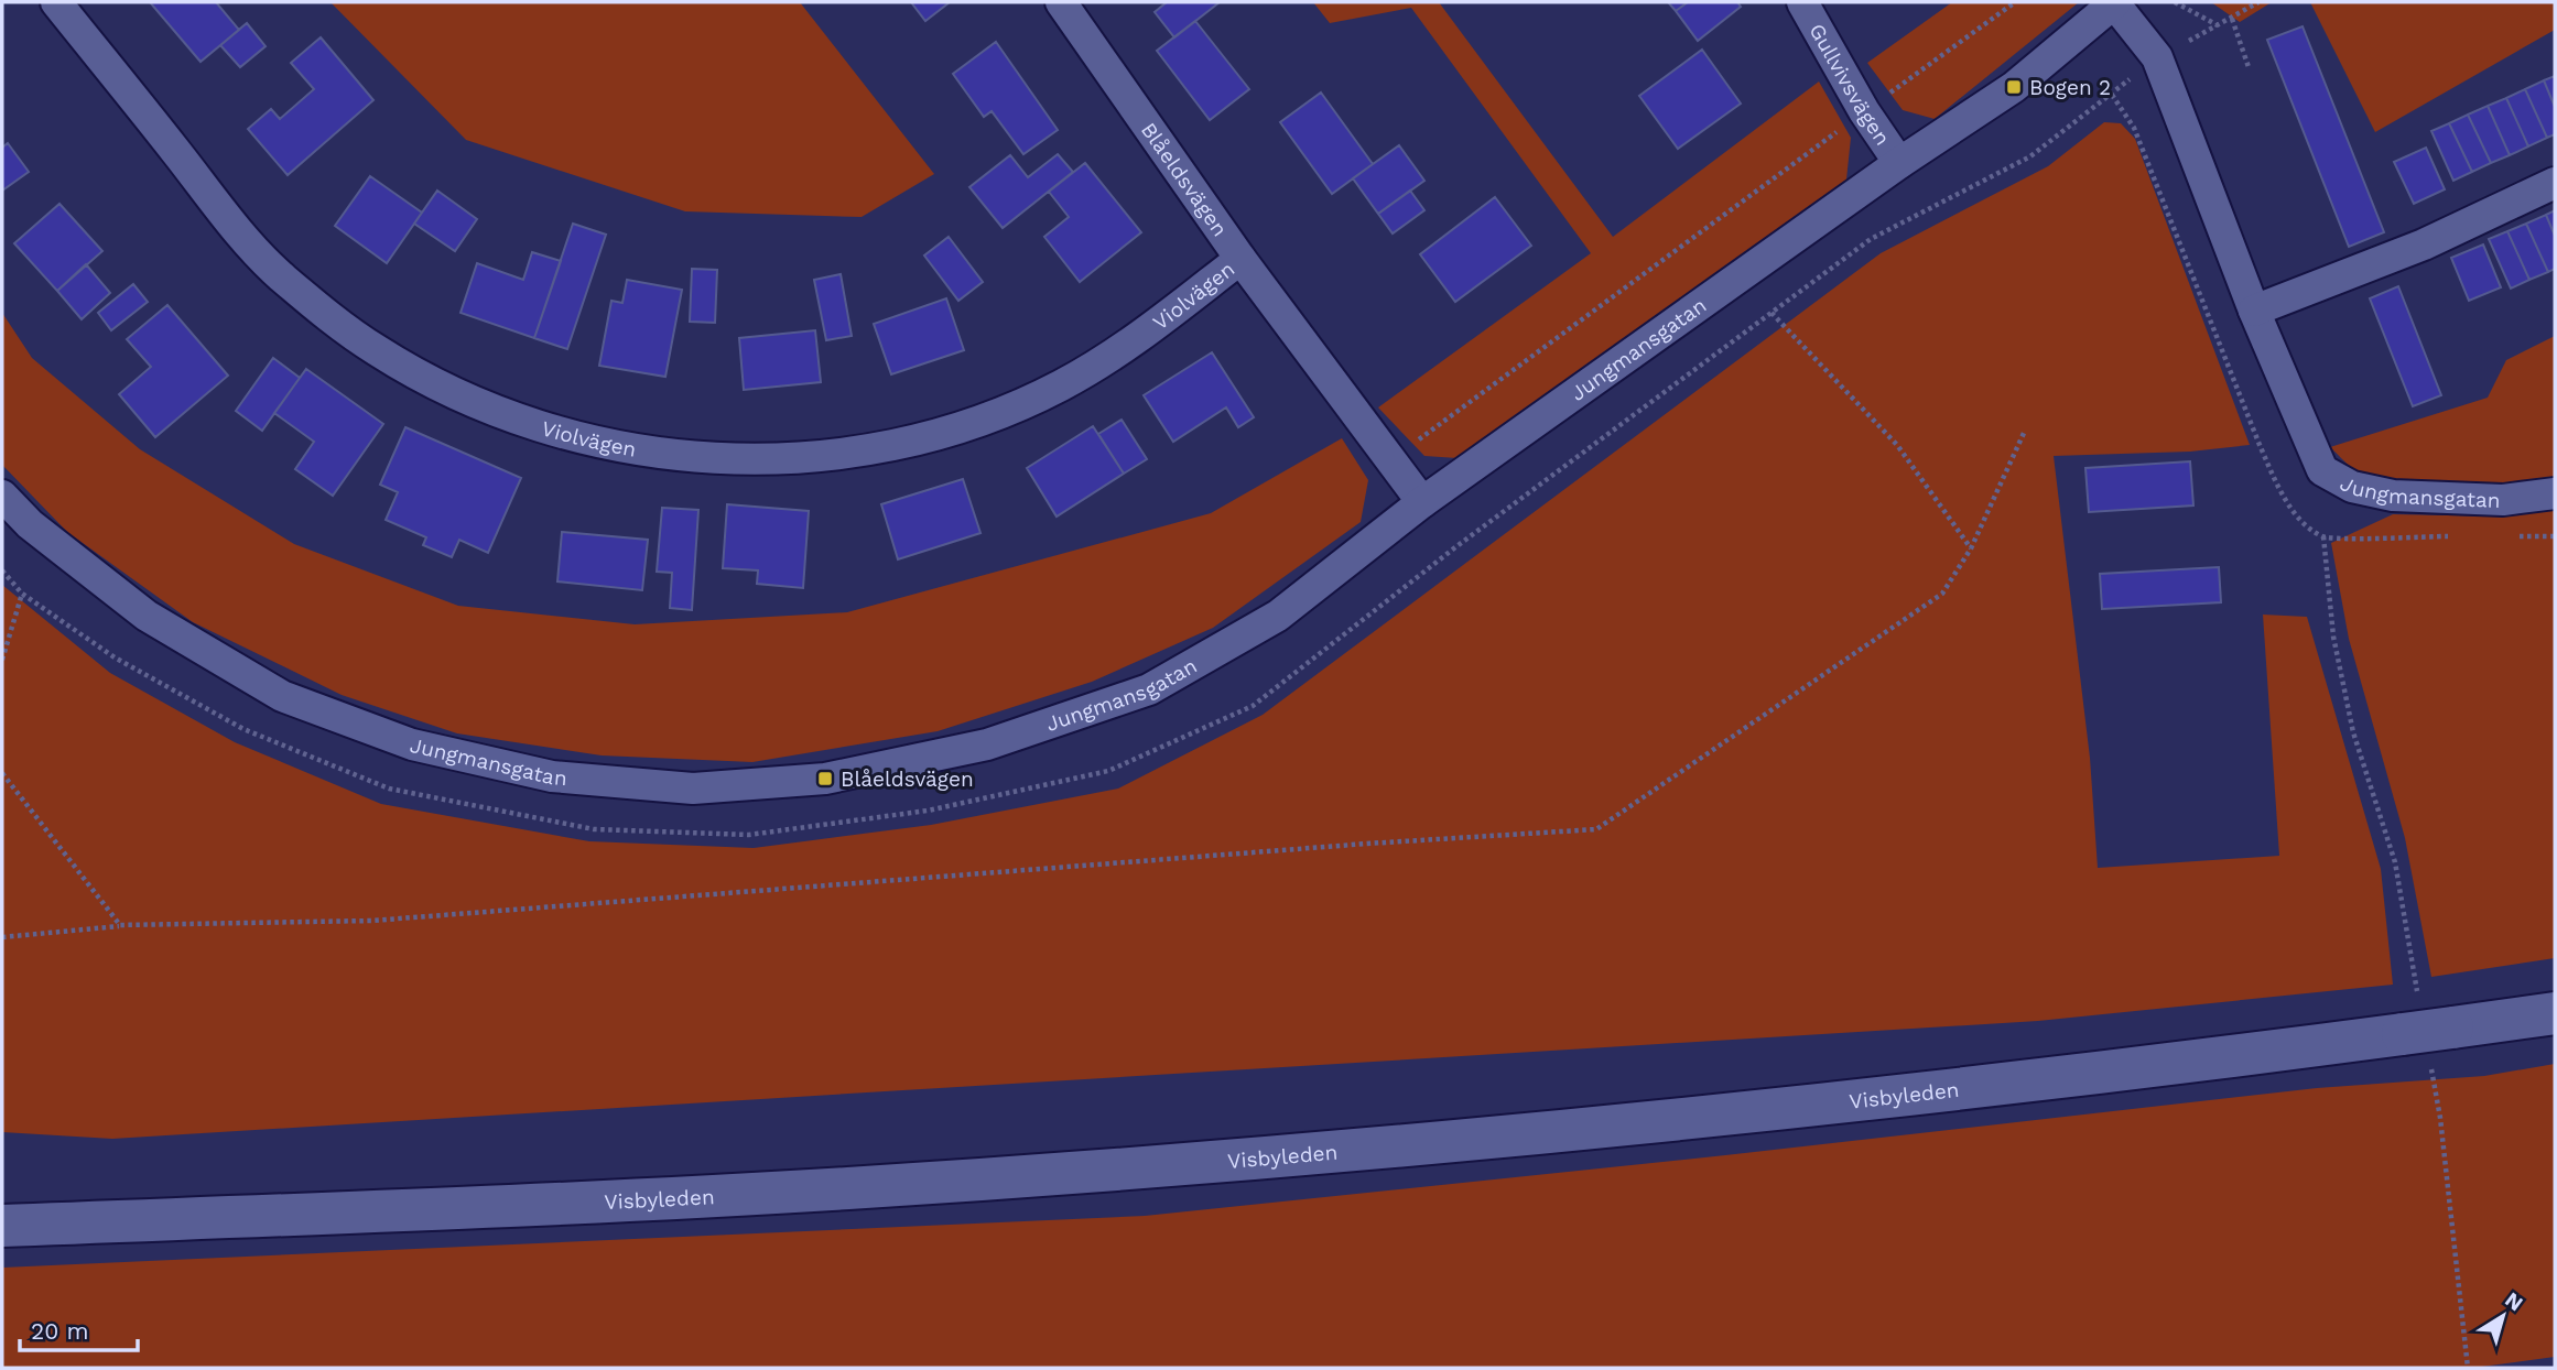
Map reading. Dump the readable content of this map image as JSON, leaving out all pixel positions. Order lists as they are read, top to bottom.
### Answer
{
  "streets": {
    "main road": ["Visbyleden"],
    "street": [
      "Gullvivsvägen",
      "Blåeldsvägen",
      "Violvägen",
      "Jungmansgatan"
    ]
  },
  "crossings": [
    ["Gullvivsvägen", "Jungmansgatan"],
    ["Blåeldsvägen", "Violvägen"],
    ["Blåeldsvägen", "Jungmansgatan"]
  ],
  "places": {
    "transit": ["Bogen 2", "Blåeldsvägen"]
  },
  "scale_bar": "20 m",
  "north": "top right"
}
